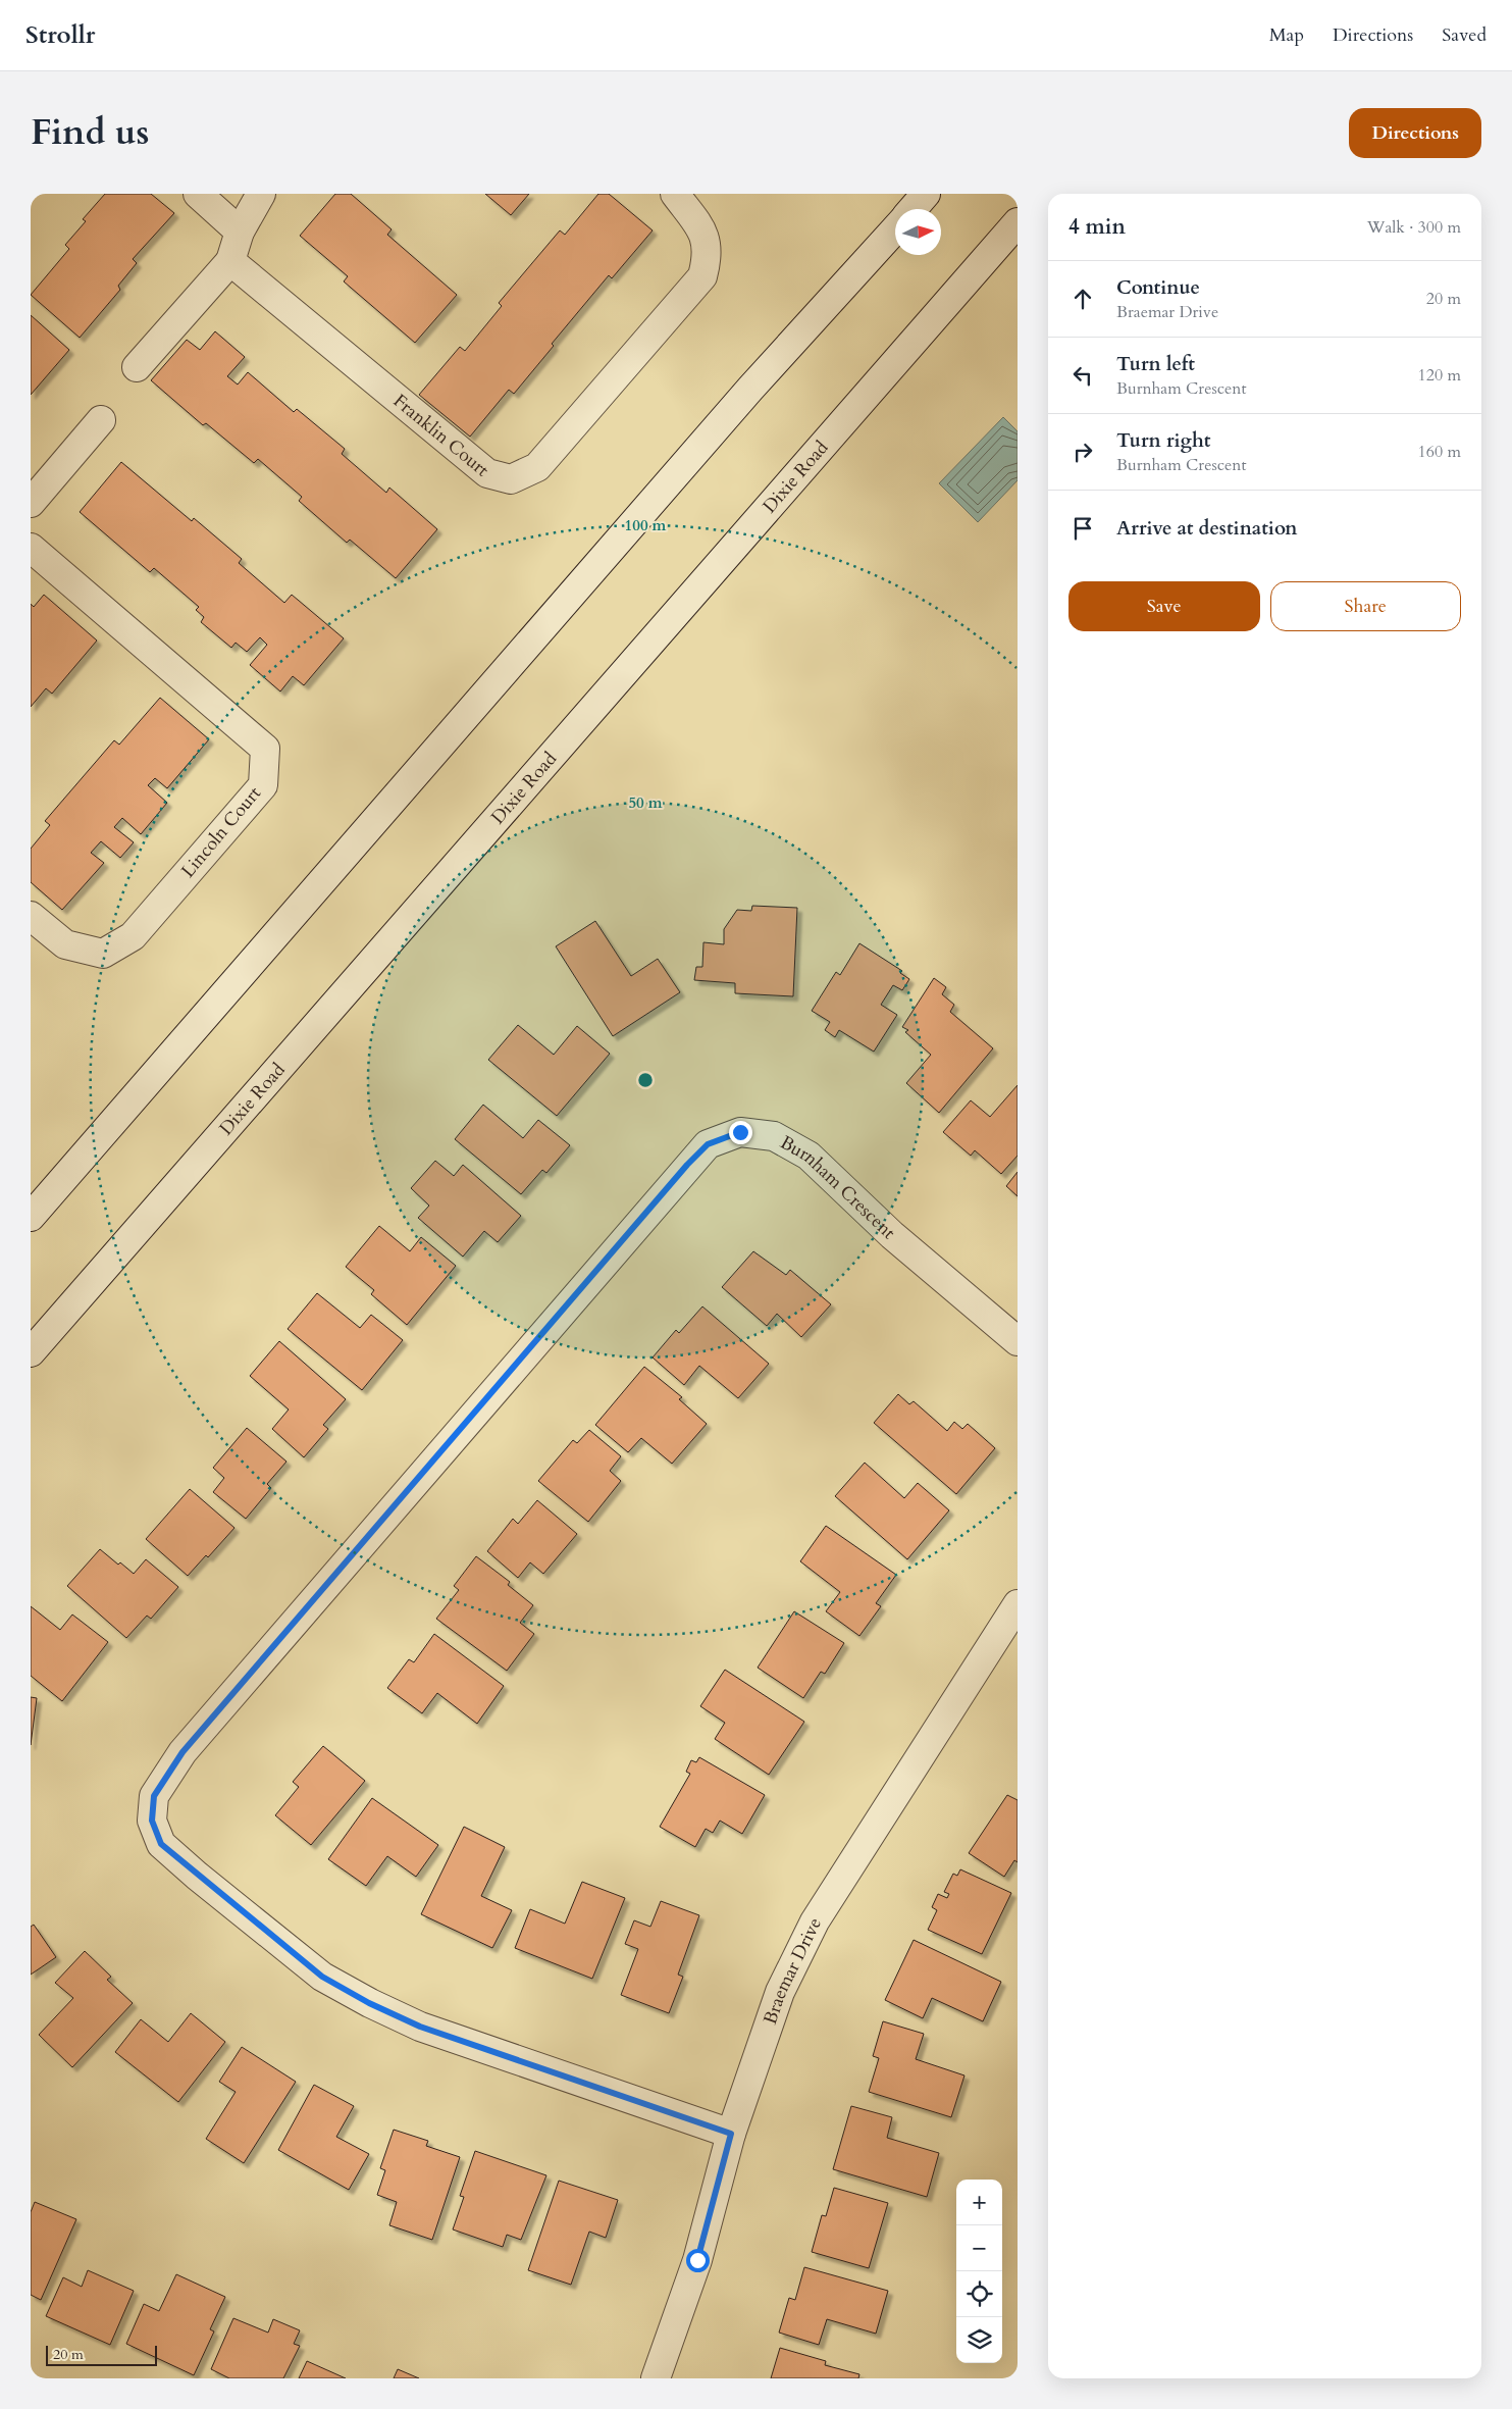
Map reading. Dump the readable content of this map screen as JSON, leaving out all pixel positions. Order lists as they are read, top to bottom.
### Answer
{
  "streets": {
    "street": [
      "Franklin Court",
      "Dixie Road",
      "Lincoln Court",
      "Burnham Crescent",
      "Braemar Drive"
    ]
  },
  "crossings": [
    ["Burnham Crescent", "Braemar Drive"]
  ],
  "scale_bar": "20 m",
  "north": "right",
  "page": {
    "header": "Strollr",
    "nav": ["Map", "Directions", "Saved"],
    "title": "Find us",
    "buttons": [
      "Directions",
      ["Save", "Share"]
    ],
    "heading": ["4 min", "Walk · 300 m"],
    "list": [
      ["Continue", "Braemar Drive", "20 m"],
      ["Turn left", "Burnham Crescent", "120 m"],
      ["Turn right", "Burnham Crescent", "160 m"],
      "Arrive at destination"
    ],
    "map_buttons": ["+", "−"],
    "scale": "20 m"
  },
  "rings": ["100 m", "50 m"]
}
